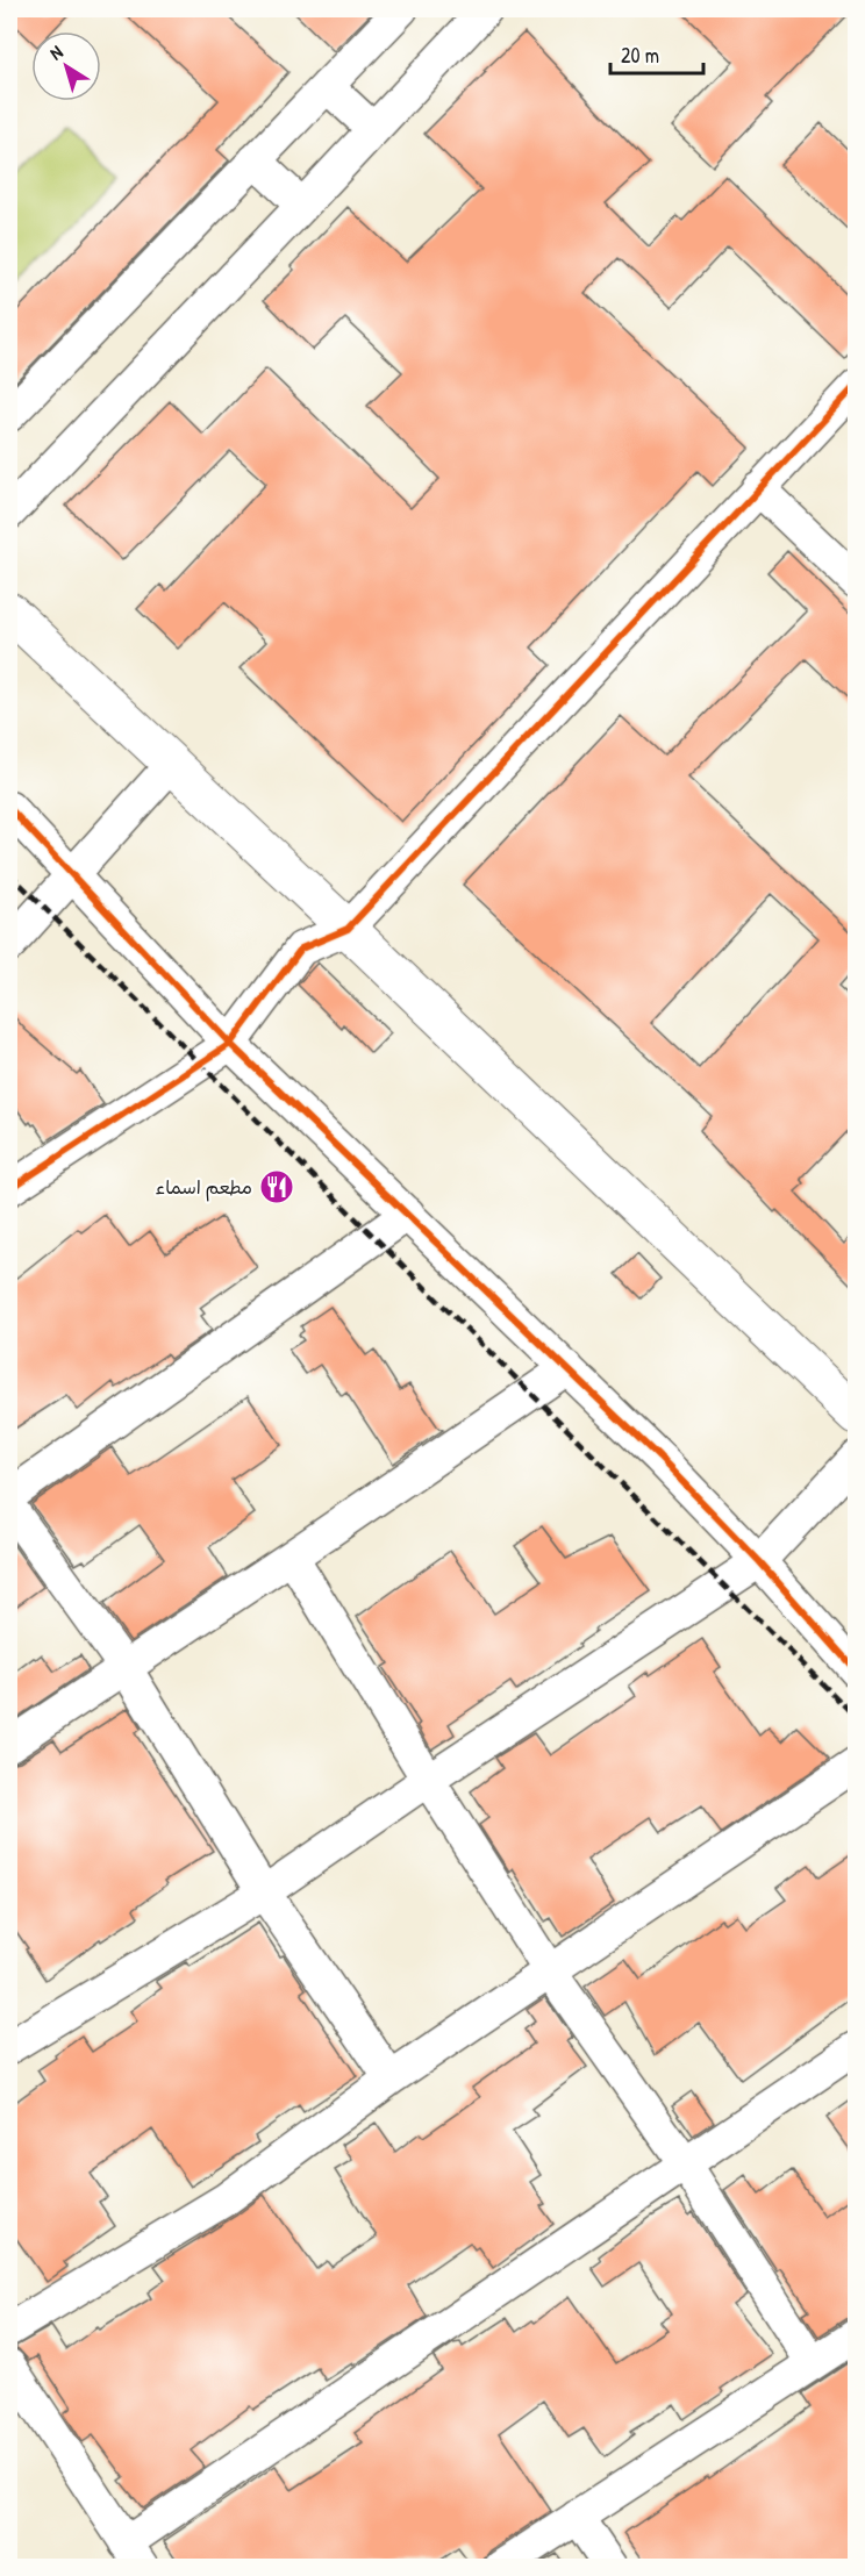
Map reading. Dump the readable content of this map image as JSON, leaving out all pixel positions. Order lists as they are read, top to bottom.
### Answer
{
  "places": {
    "restaurant": ["مطعم اسماء"]
  },
  "scale_bar": "20 m",
  "north": "top left"
}
